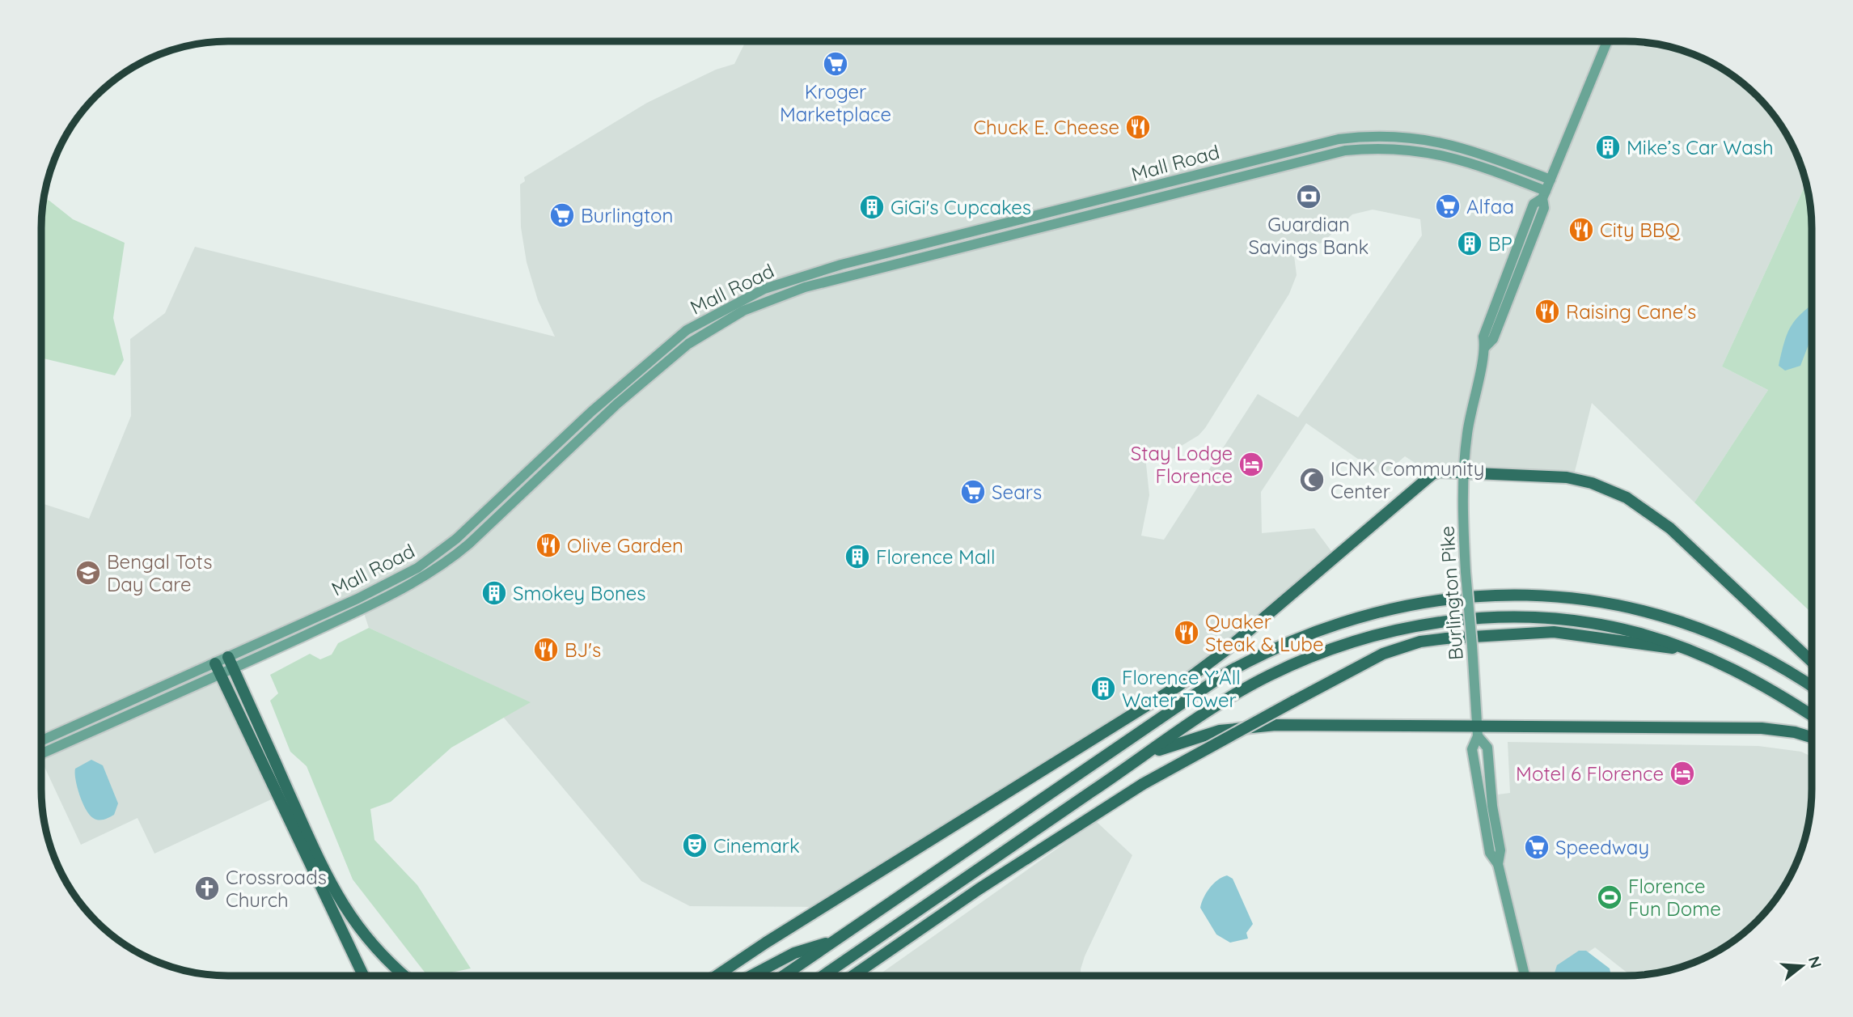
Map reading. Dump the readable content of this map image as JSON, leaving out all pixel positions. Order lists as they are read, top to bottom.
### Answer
{
  "streets": {
    "main road": ["Mall Road", "Burlington Pike"]
  },
  "crossings": [
    ["Mall Road", "Burlington Pike"]
  ],
  "places": {
    "supermarket": [
      "Kroger Marketplace",
      "Alfaa",
      "Burlington",
      "Sears",
      "Speedway"
    ],
    "restaurant": [
      "Chuck E. Cheese",
      "City BBQ",
      "Raising Cane's",
      "Olive Garden",
      "Quaker Steak & Lube",
      "BJ's"
    ],
    "building": [
      "Mike’s Car Wash",
      "GiGi's Cupcakes",
      "BP",
      "Florence Mall",
      "Smokey Bones",
      "Florence Y’All Water Tower"
    ],
    "bank": ["Guardian Savings Bank"],
    "hotel": ["Stay Lodge Florence", "Motel 6 Florence"],
    "mosque": ["ICNK Community Center"],
    "school or university": ["Bengal Tots Day Care"],
    "theatre": ["Cinemark"],
    "church": ["Crossroads Church"],
    "sports": ["Florence Fun Dome"]
  },
  "north": "right"
}
